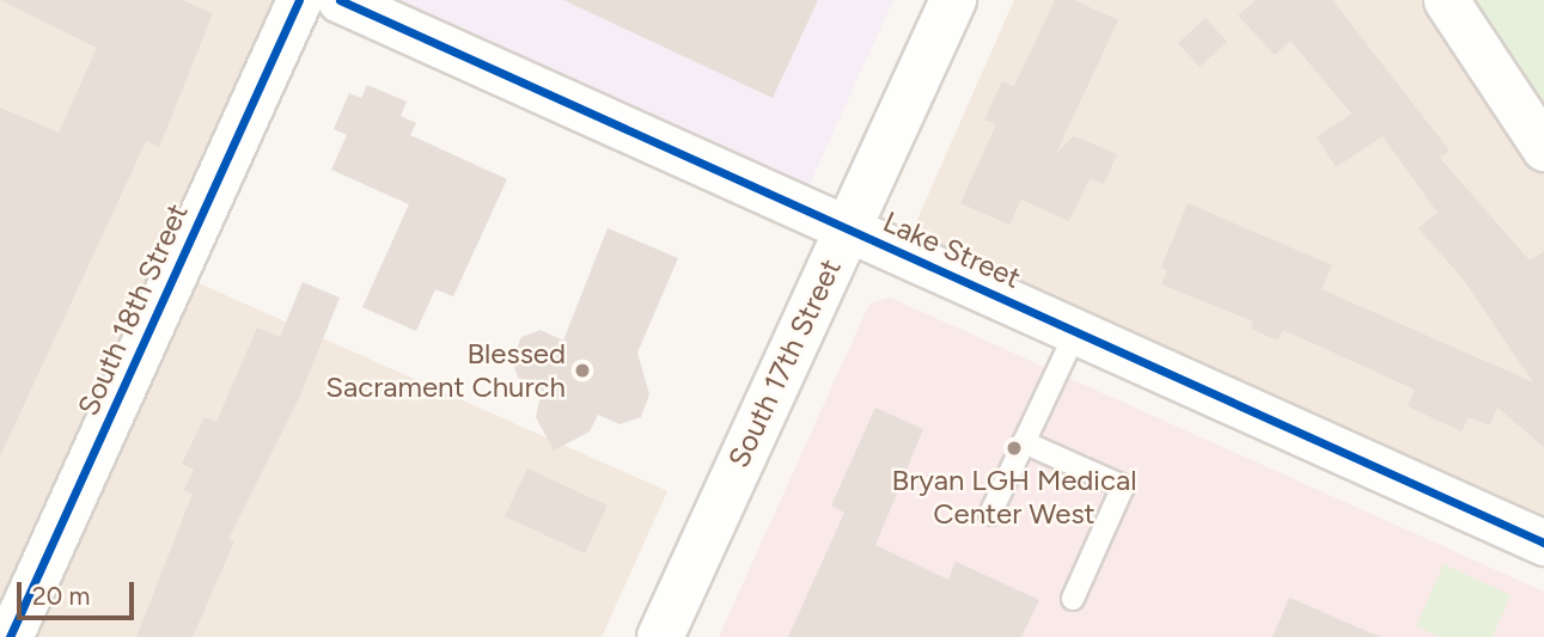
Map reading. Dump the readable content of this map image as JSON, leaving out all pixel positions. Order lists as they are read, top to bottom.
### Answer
{
  "streets": {
    "main road": ["South 17th Street"],
    "street": ["Lake Street", "South 18th Street"]
  },
  "crossings": [
    ["Lake Street", "South 17th Street"]
  ],
  "places": ["Blessed Sacrament Church", "Bryan LGH Medical Center West"],
  "scale_bar": "20 m"
}
